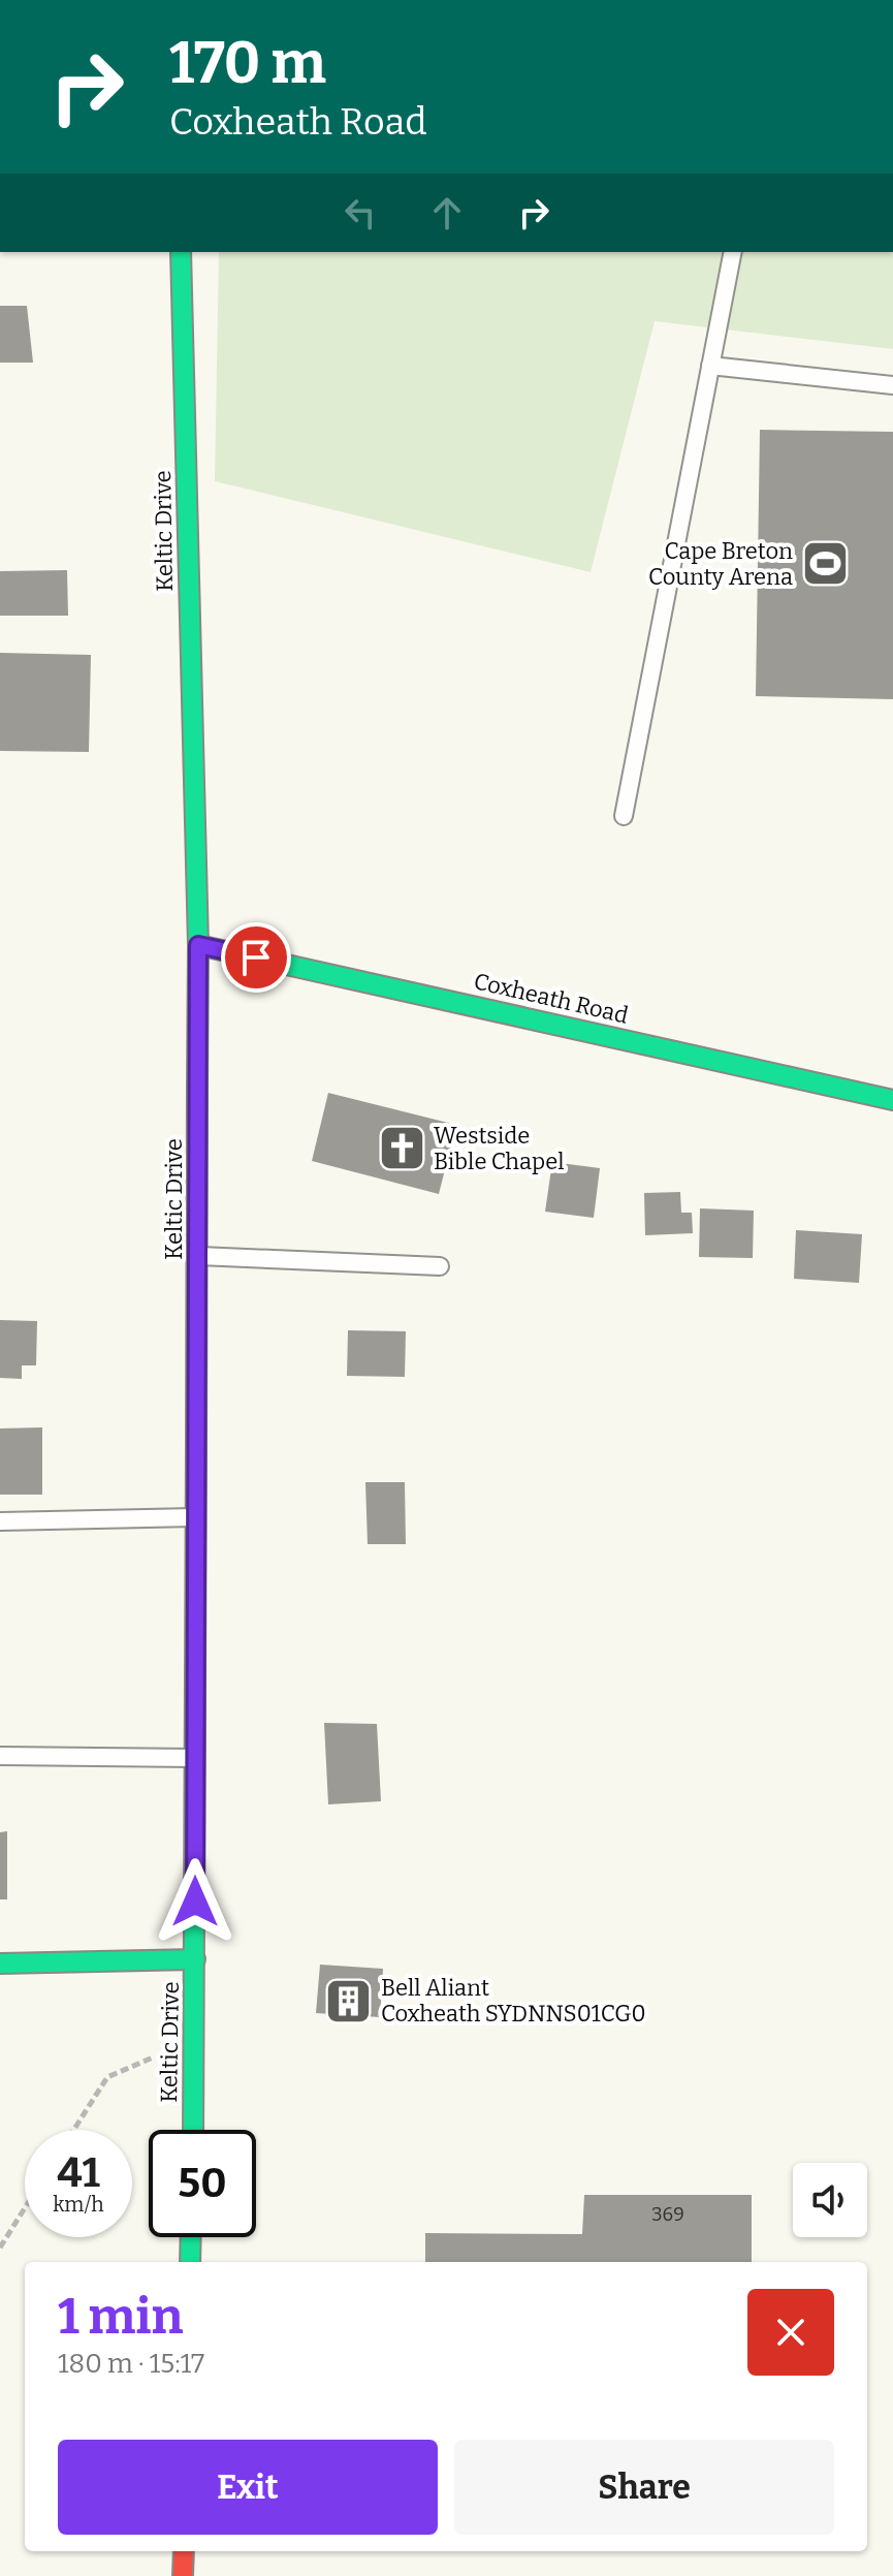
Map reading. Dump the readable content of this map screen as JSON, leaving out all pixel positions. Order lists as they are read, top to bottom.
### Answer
{
  "streets": {
    "main road": ["Keltic Drive", "Coxheath Road"]
  },
  "crossings": [
    ["Keltic Drive", "Coxheath Road"]
  ],
  "places": {
    "sports": ["Cape Breton County Arena"],
    "church": ["Westside Bible Chapel"],
    "building": ["Bell Aliant Coxheath SYDNNS01CG0"]
  },
  "house_numbers": ["369"],
  "page": {
    "turn": ["170 m", "Coxheath Road"],
    "speed": "41 km/h",
    "limit": "50",
    "heading": ["1 min", "180 m · 15:17"],
    "buttons": ["Exit", "Share"]
  }
}
